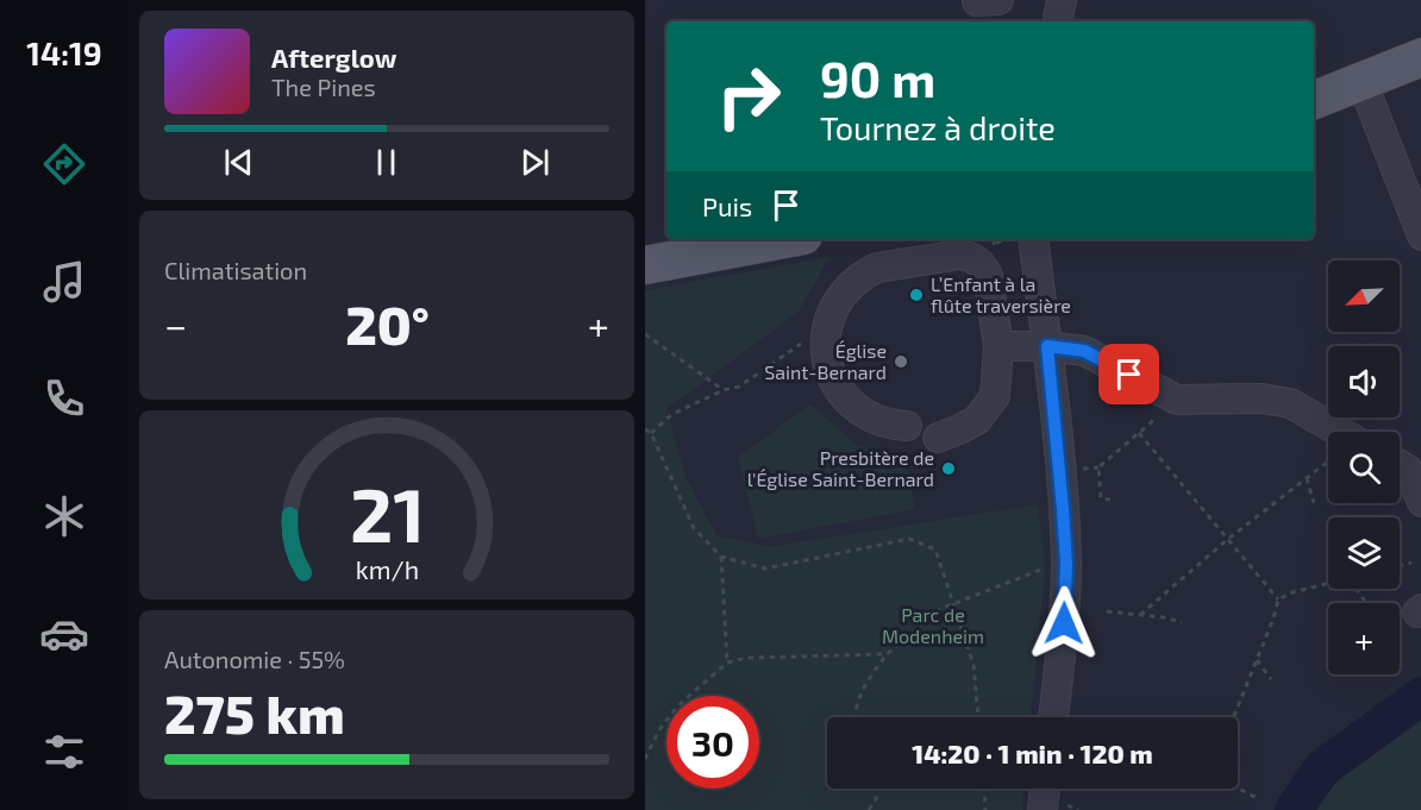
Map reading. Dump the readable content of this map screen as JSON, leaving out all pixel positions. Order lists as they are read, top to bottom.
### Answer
{
  "parks": ["Parc de Modenheim"],
  "places": ["L’Enfant à la flûte traversière", "Église Saint-Bernard", "Presbitère de l'Église Saint-Bernard"],
  "north": "bottom left",
  "page": {
    "tabs": "14:19",
    "turn": ["90 m", "Tournez à droite"],
    "song": ["Afterglow", "The Pines"],
    "then": "Puis",
    "tile": [
      "Climatisation",
      ["Autonomie · 55%", "275 km"]
    ],
    "map_buttons": "+",
    "heat": ["−", "20°", "+"],
    "limit": "30",
    "trip": "14:20 · 1 min · 120 m",
    "gauge": ["21", "km/h"]
  }
}
